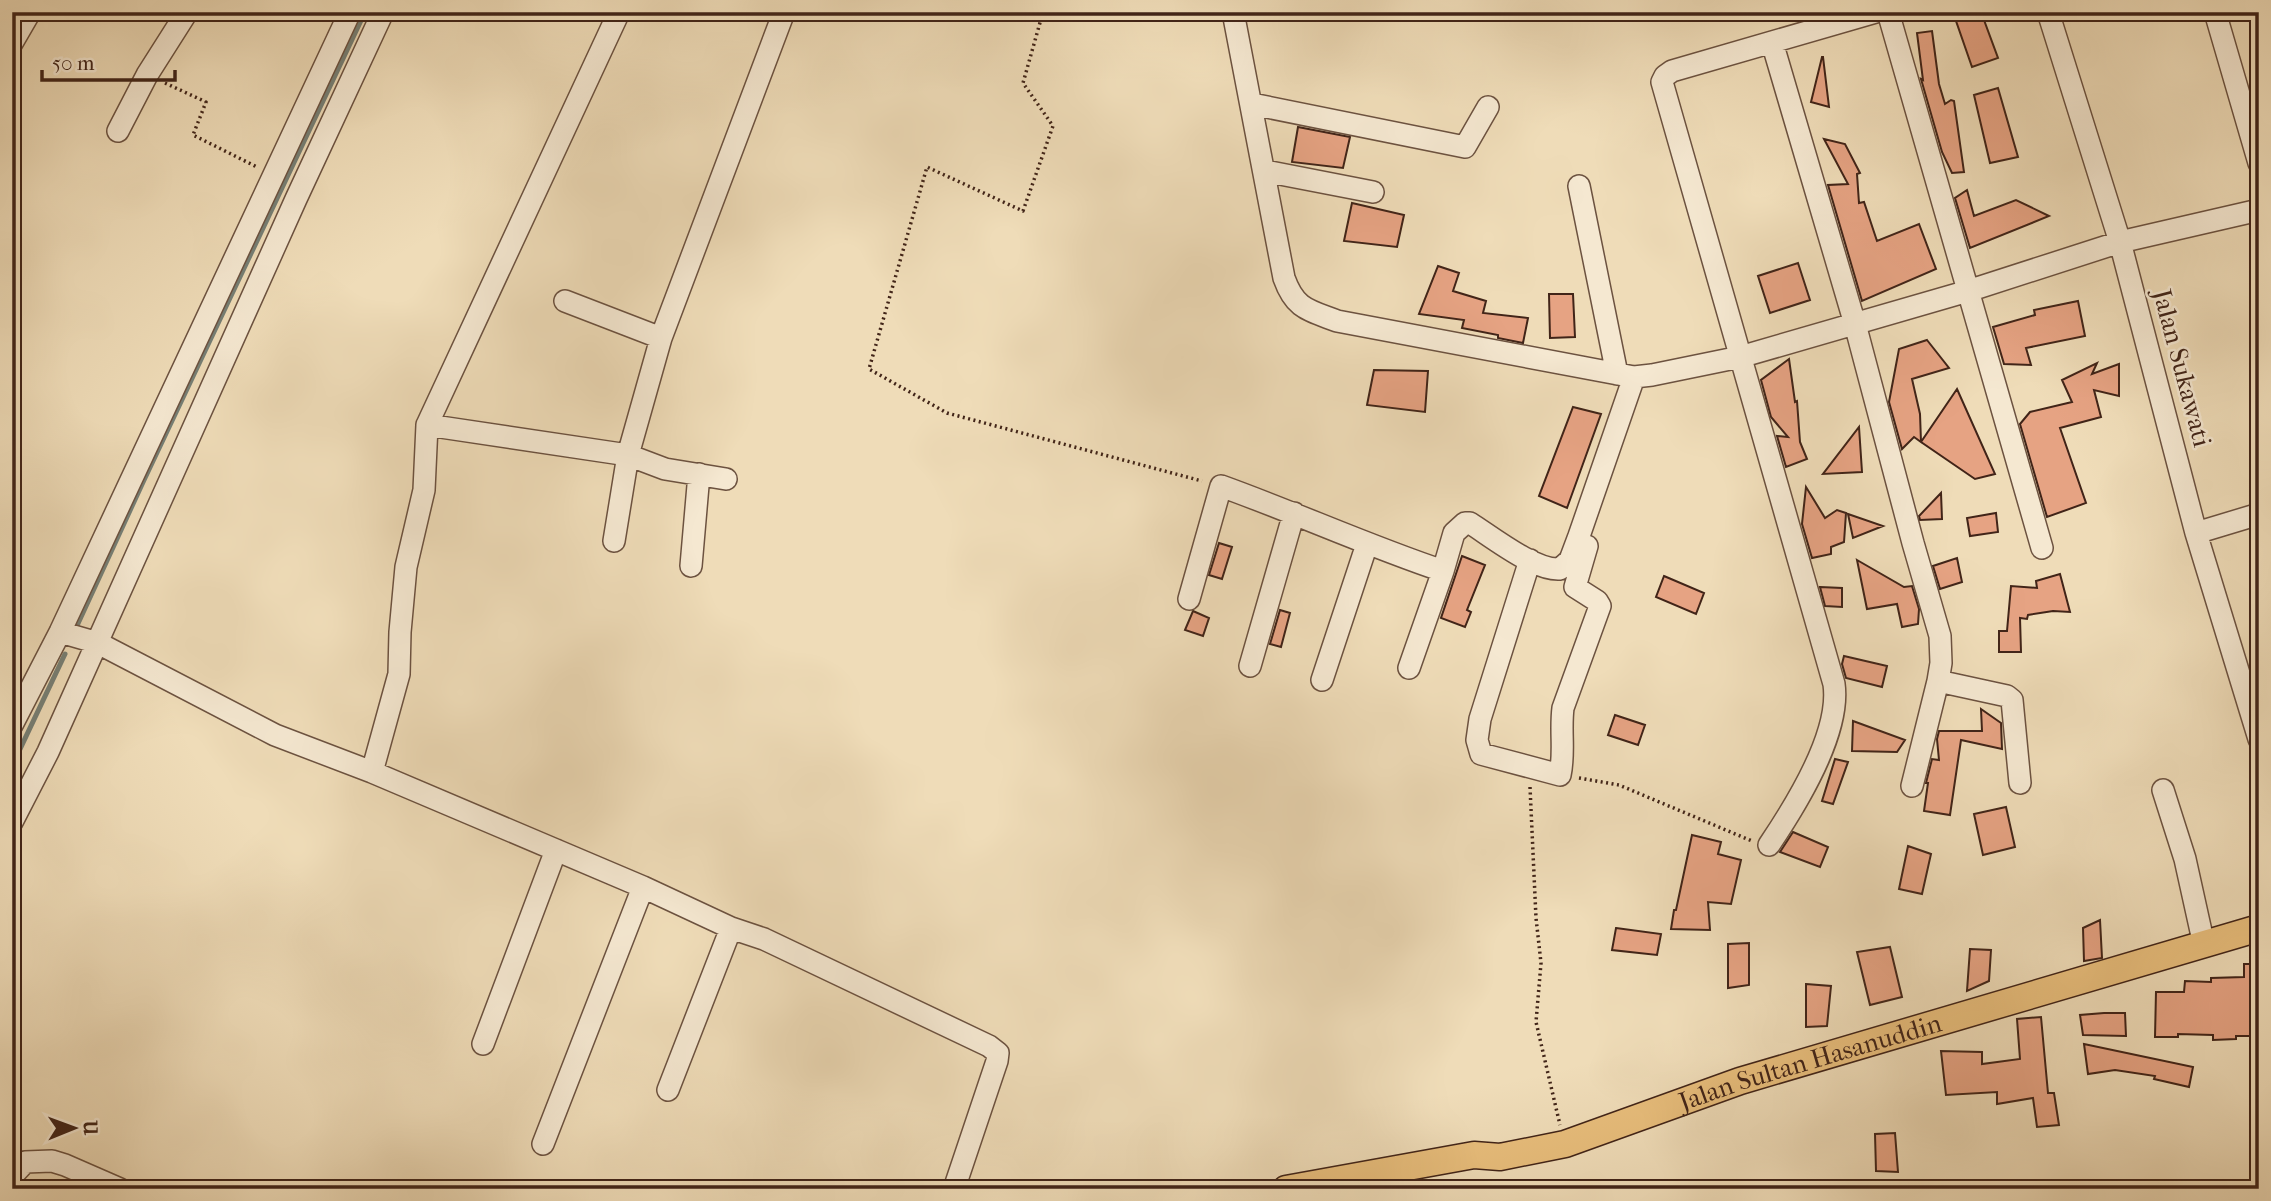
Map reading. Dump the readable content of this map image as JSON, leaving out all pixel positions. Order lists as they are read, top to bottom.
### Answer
{
  "streets": {
    "main road": ["Jalan Sultan Hasanuddin"],
    "street": ["Jalan Sukawati"]
  },
  "scale_bar": "50 m",
  "north": "right"
}
